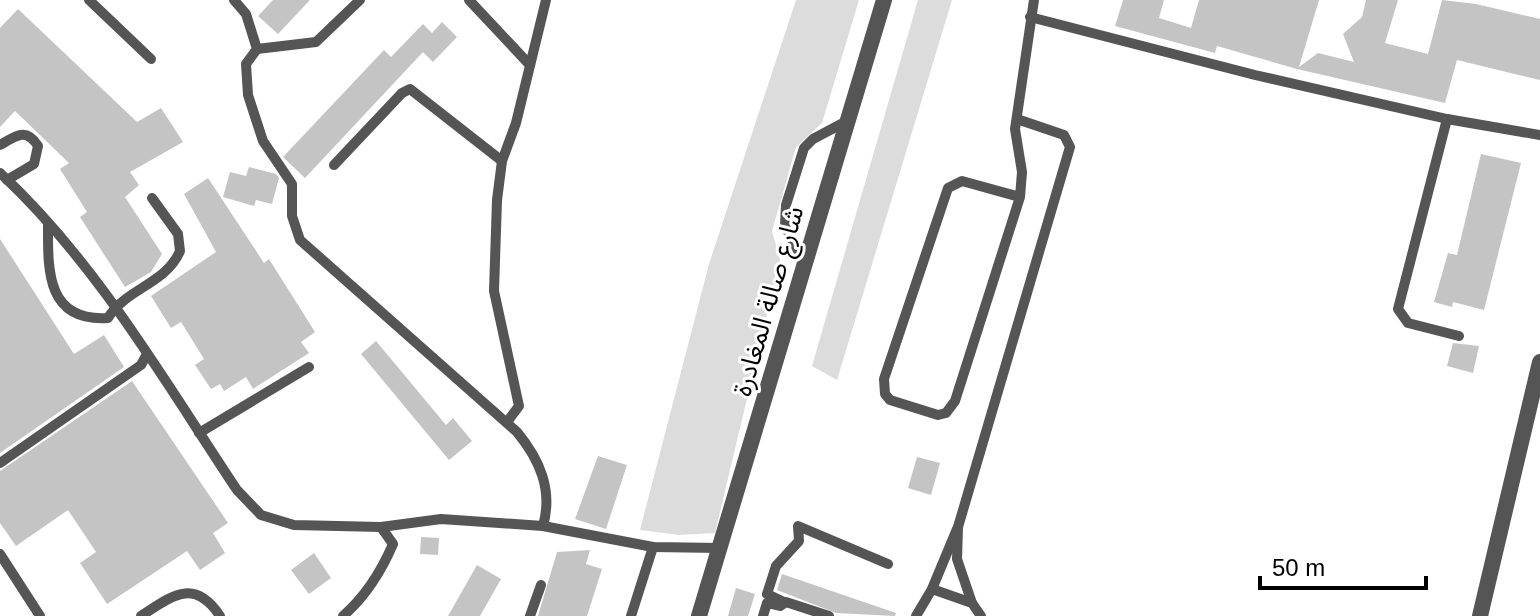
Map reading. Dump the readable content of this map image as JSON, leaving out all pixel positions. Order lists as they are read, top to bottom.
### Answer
{
  "streets": {
    "street": ["شارع صالة المغادرة"]
  },
  "scale_bar": "50 m"
}
